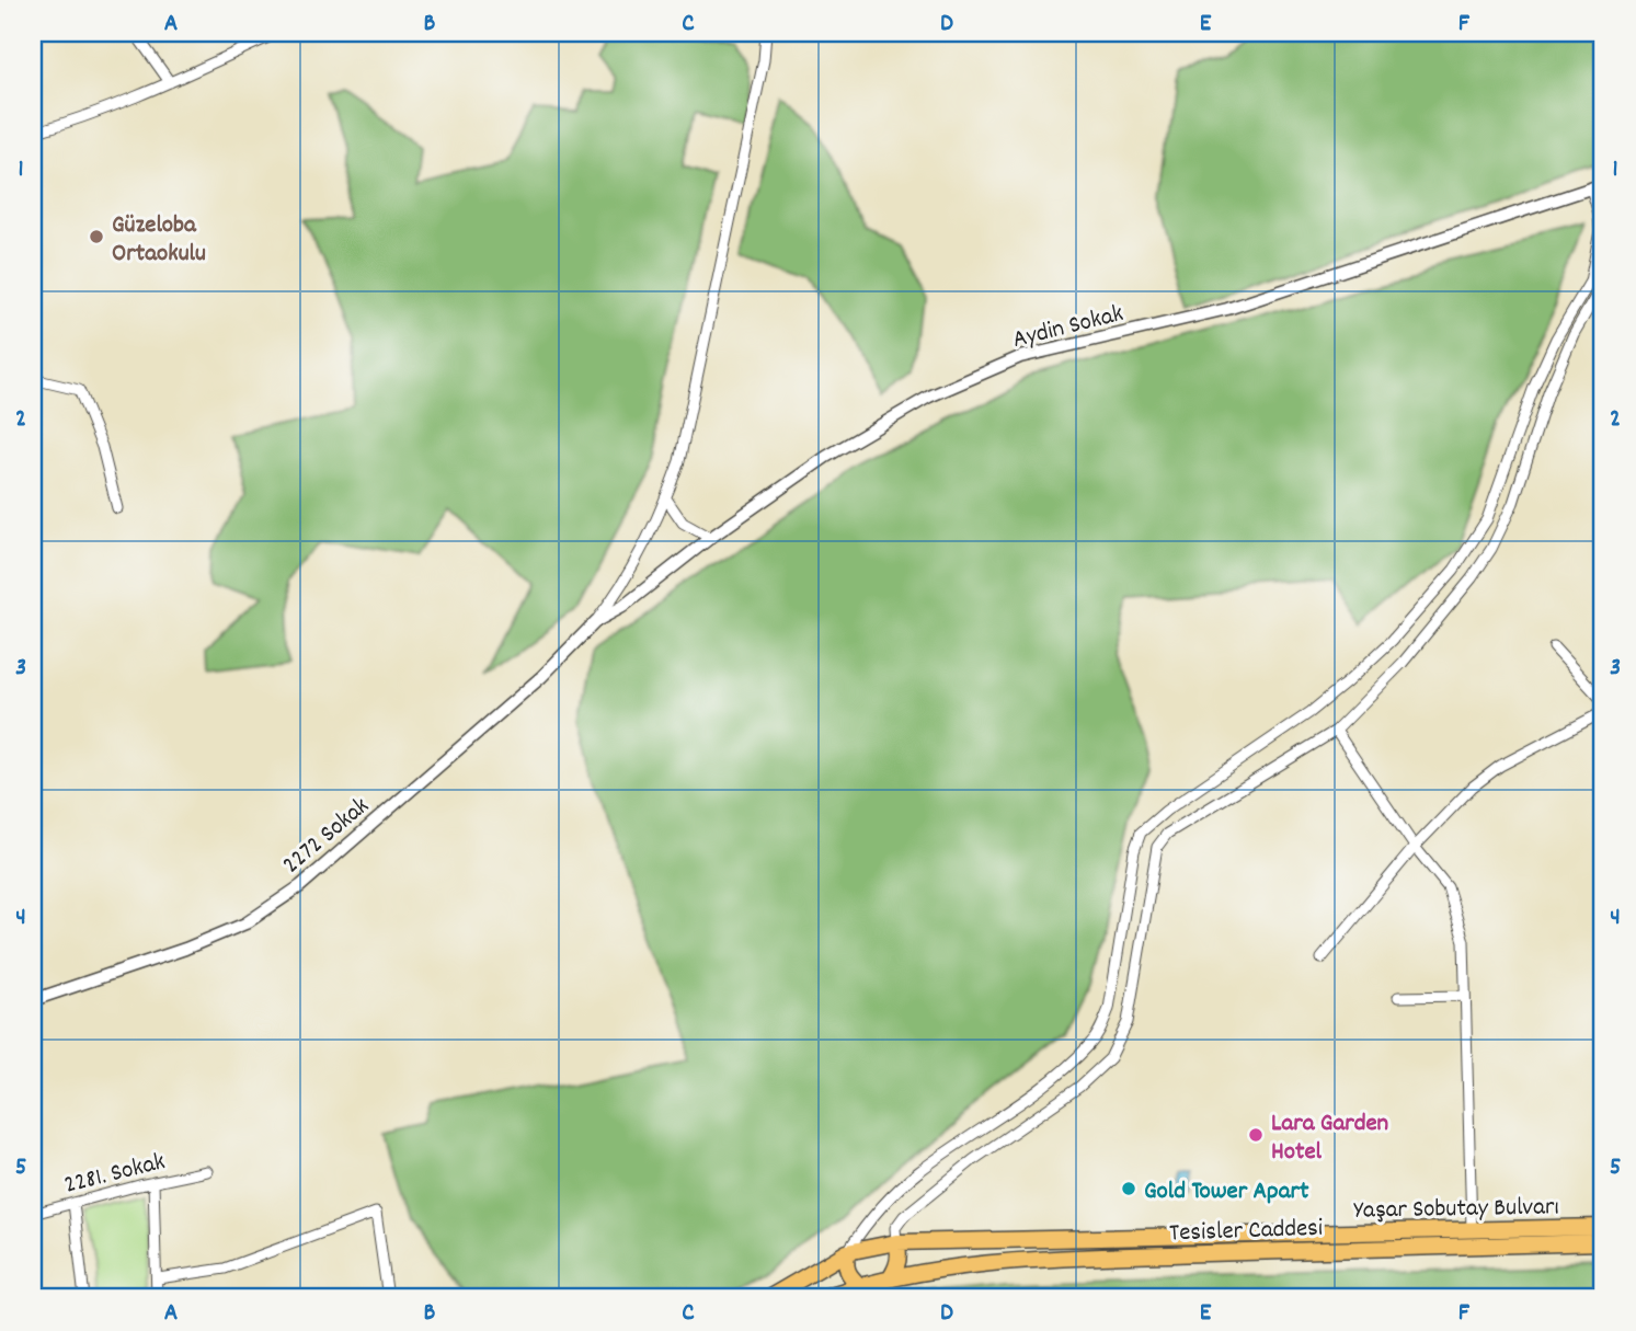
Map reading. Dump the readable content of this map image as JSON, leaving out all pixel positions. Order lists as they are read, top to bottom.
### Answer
{
  "streets": {
    "main road": ["Yaşar Sobutay Bulvarı", "Tesisler Caddesi"],
    "street": ["Aydin Sokak", "2272 Sokak", "2281. Sokak"]
  },
  "crossings": [
    ["Aydin Sokak", "2272 Sokak"]
  ],
  "places": ["Güzeloba Ortaokulu", "Lara Garden Hotel", "Gold Tower Apart"],
  "grid": {
    "columns": [
      "A",
      "B",
      "C",
      "D",
      "E",
      "F"
    ],
    "rows": [
      "1",
      "2",
      "3",
      "4",
      "5"
    ]
  }
}
